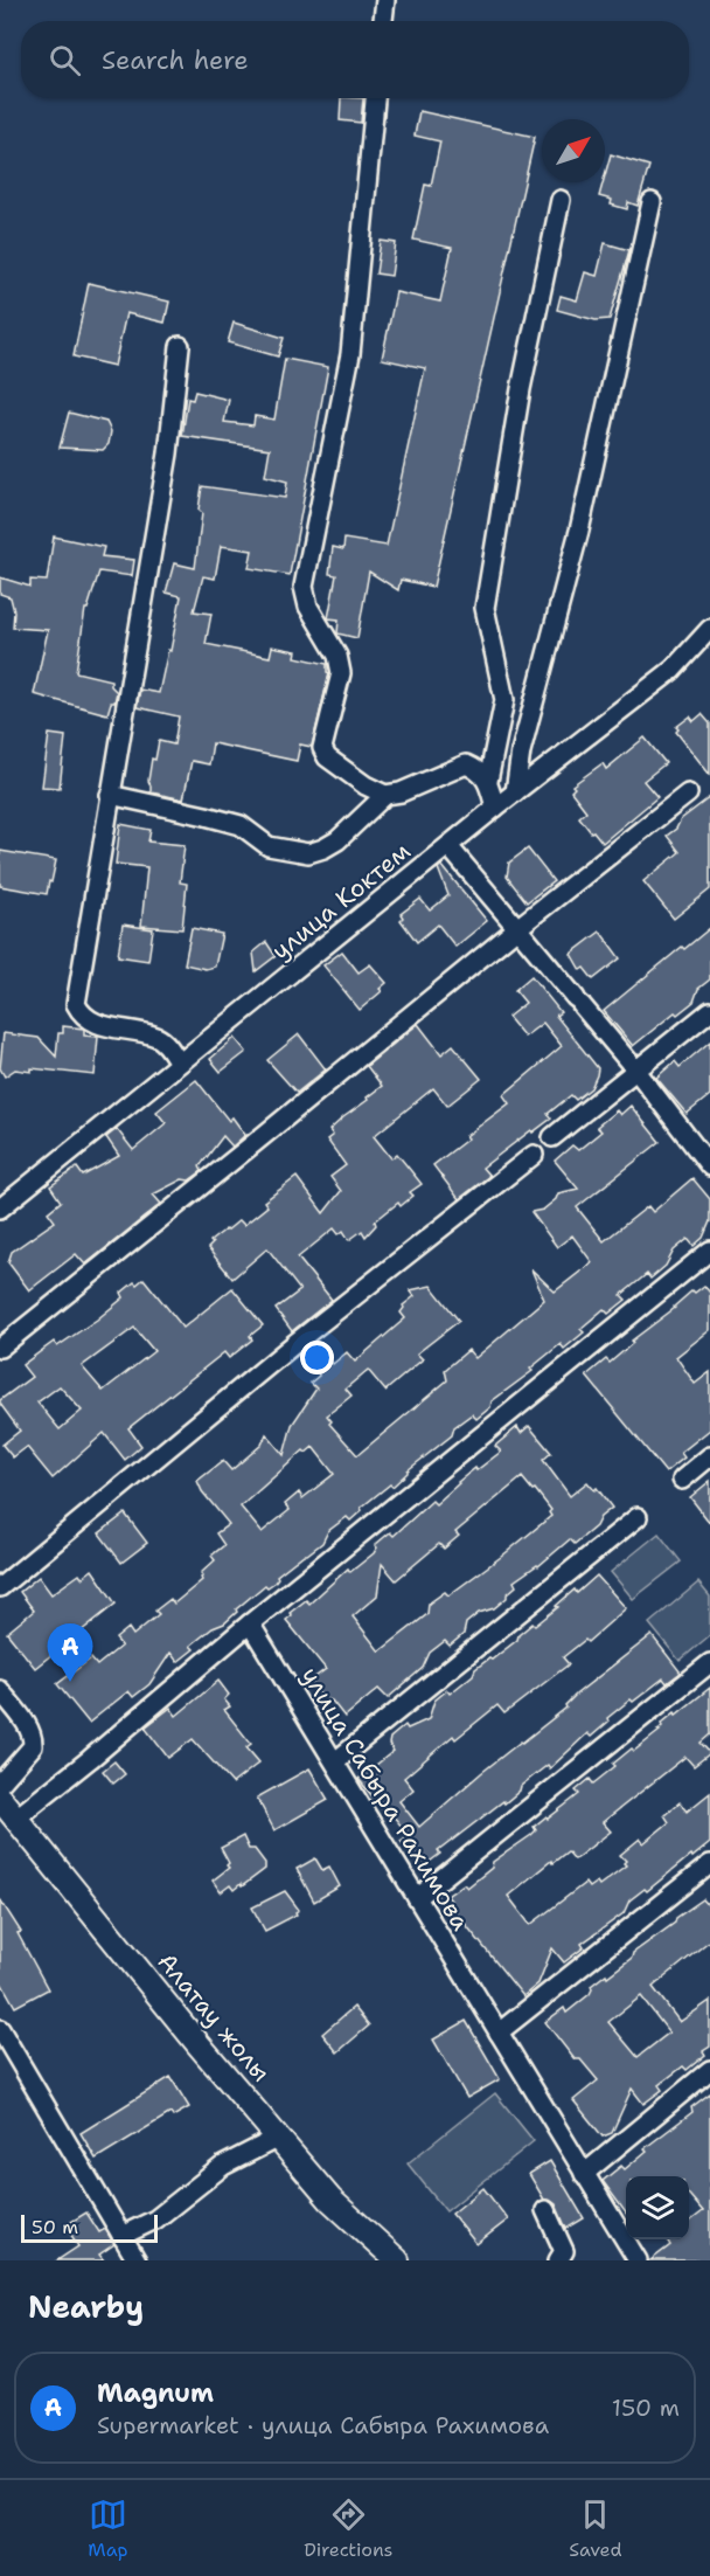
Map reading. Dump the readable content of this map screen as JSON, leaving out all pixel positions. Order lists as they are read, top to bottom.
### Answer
{
  "streets": {
    "main road": ["Алатау жолы"],
    "street": ["улица Коктем", "улица Сабыра Рахимова"]
  },
  "scale_bar": "50 m",
  "north": "top right",
  "page": {
    "search": "Search here",
    "pins": "A",
    "scale": "50 m",
    "heading": "Nearby",
    "list": [
      {
        "mark": "A",
        "name": "Magnum",
        "note": "Supermarket · улица Сабыра Рахимова",
        "value": "150 m"
      }
    ],
    "nav": ["Map", "Directions", "Saved"]
  }
}
